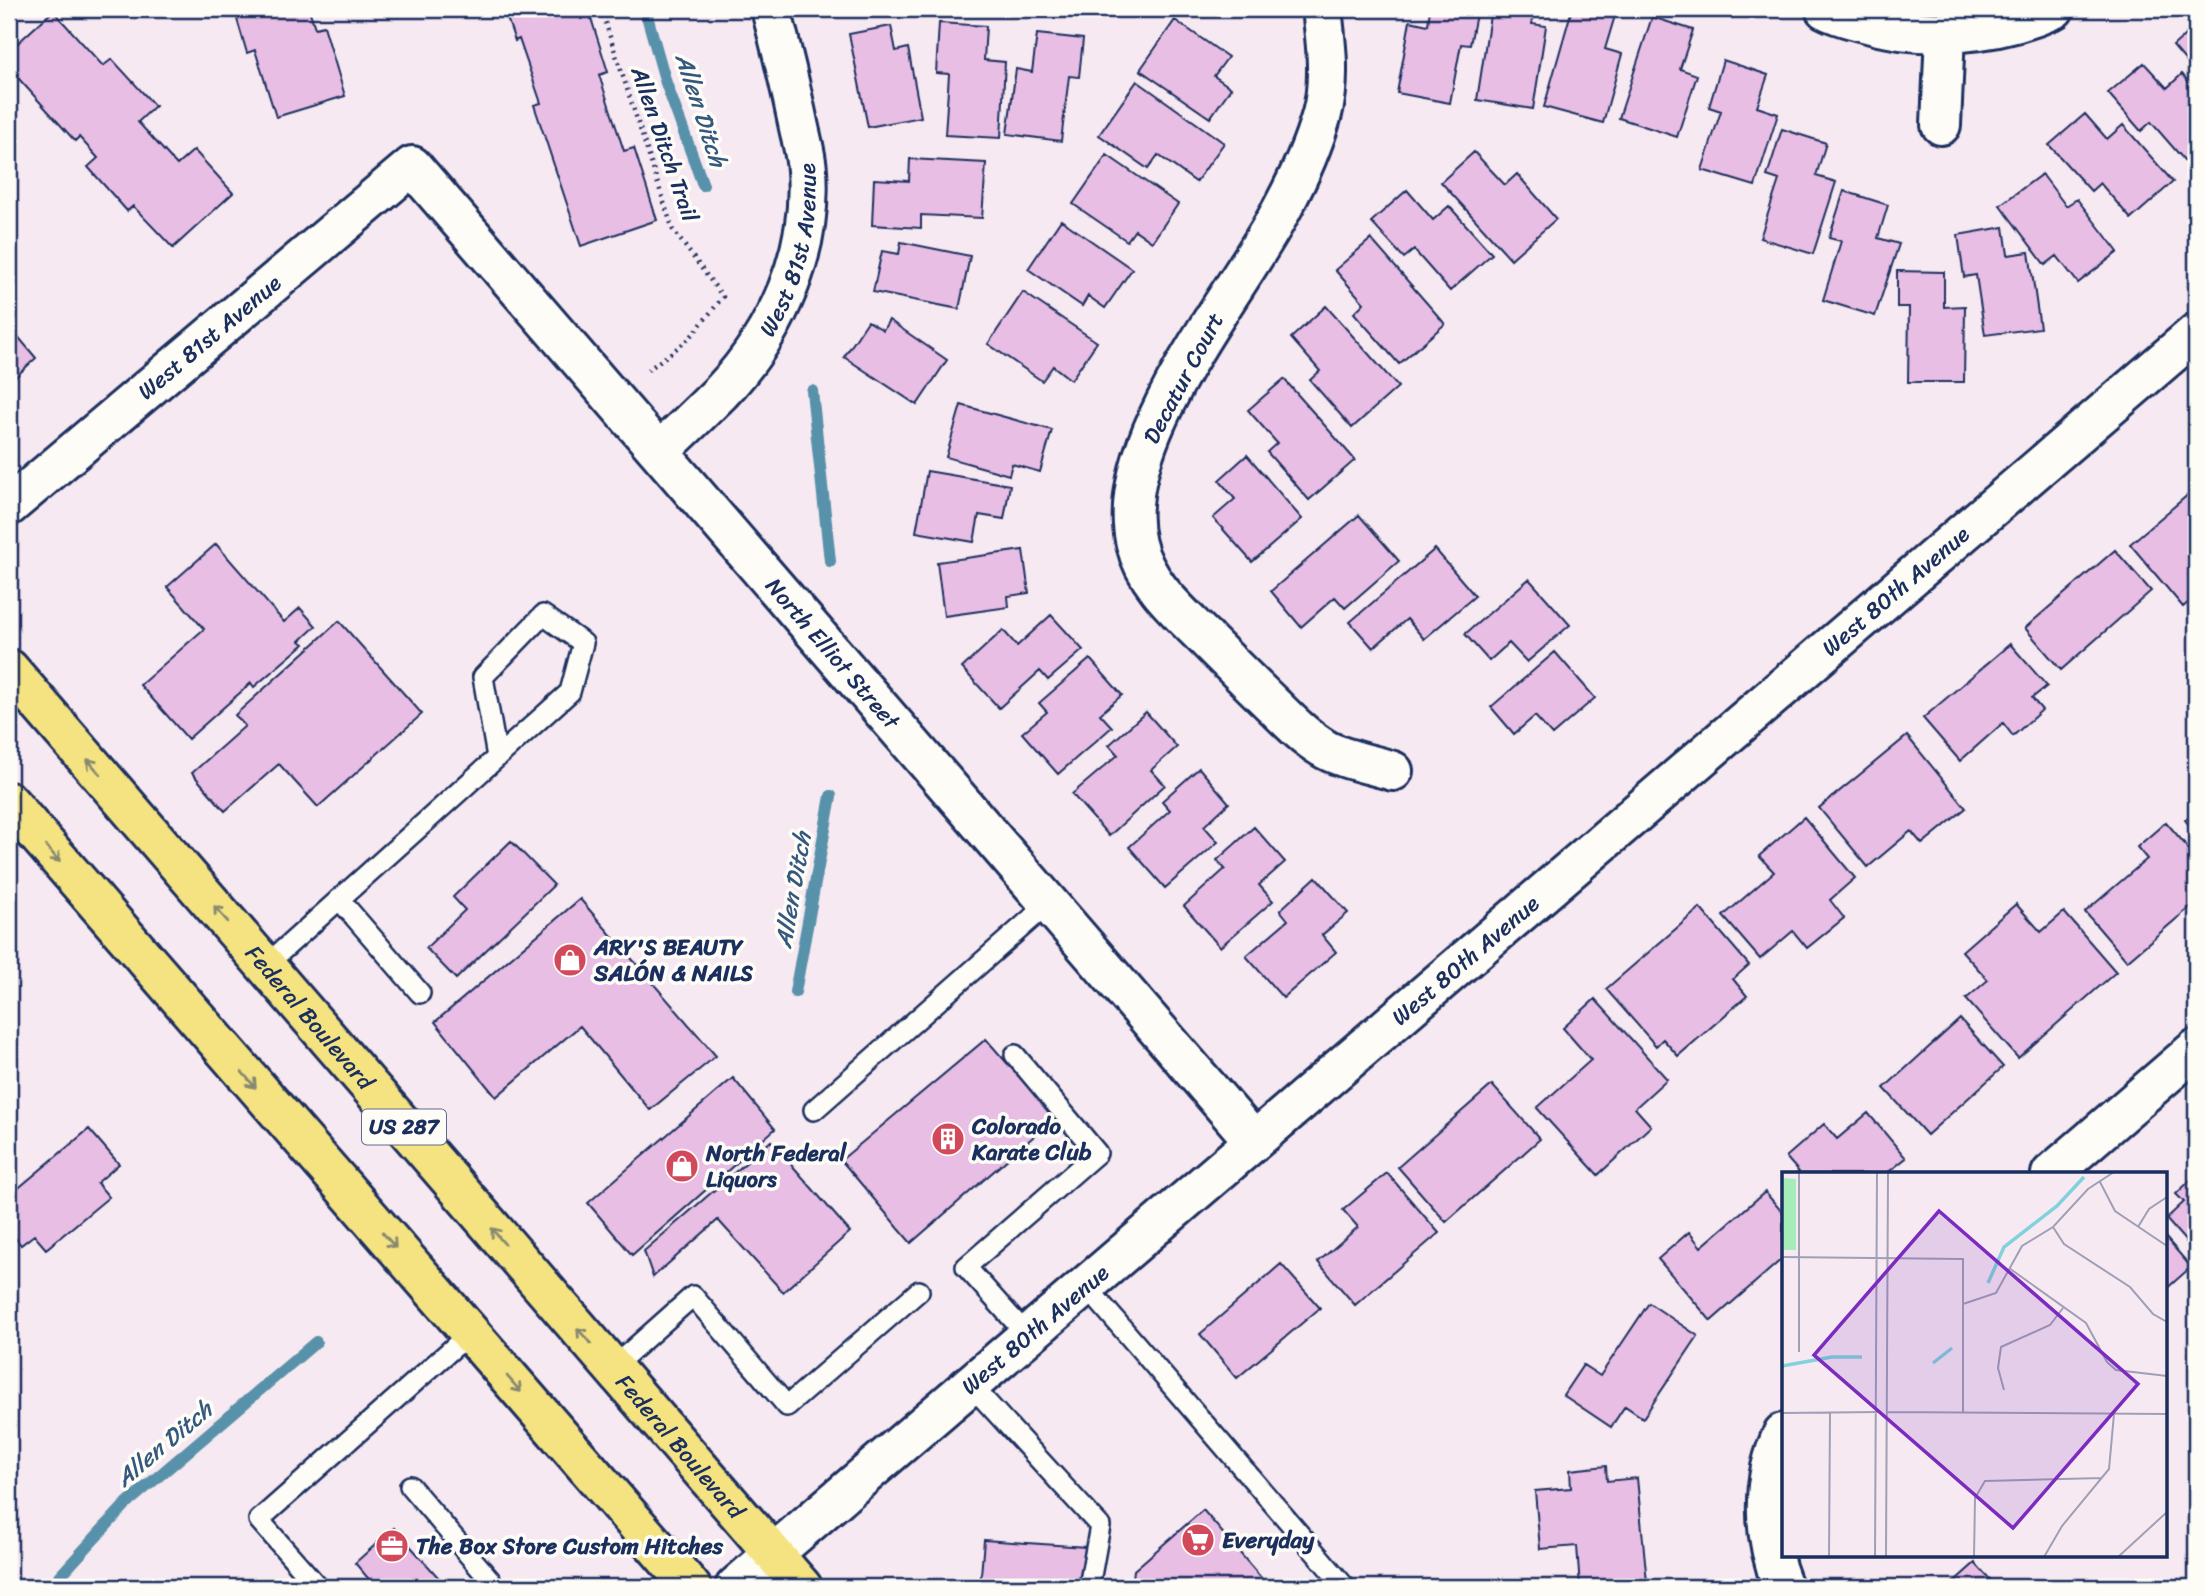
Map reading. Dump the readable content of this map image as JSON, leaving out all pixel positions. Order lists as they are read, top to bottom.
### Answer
{
  "streets": {
    "main road": ["Federal Boulevard", "US 287"],
    "street": [
      "West 81st Avenue",
      "Decatur Court",
      "West 80th Avenue",
      "North Elliot Street"
    ],
    "path": ["Allen Ditch Trail"]
  },
  "crossings": [
    ["Allen Ditch Trail", "North Elliot Street"],
    ["West 81st Avenue", "North Elliot Street"],
    ["West 80th Avenue", "North Elliot Street"],
    ["West 80th Avenue", "Federal Boulevard"]
  ],
  "water": ["Allen Ditch"],
  "places": {
    "shop": ["ARY'S BEAUTY SALÓN & NAILS", "North Federal Liquors"],
    "building": ["Colorado Karate Club"],
    "supermarket": ["Everyday"],
    "office": ["The Box Store Custom Hitches"]
  }
}
